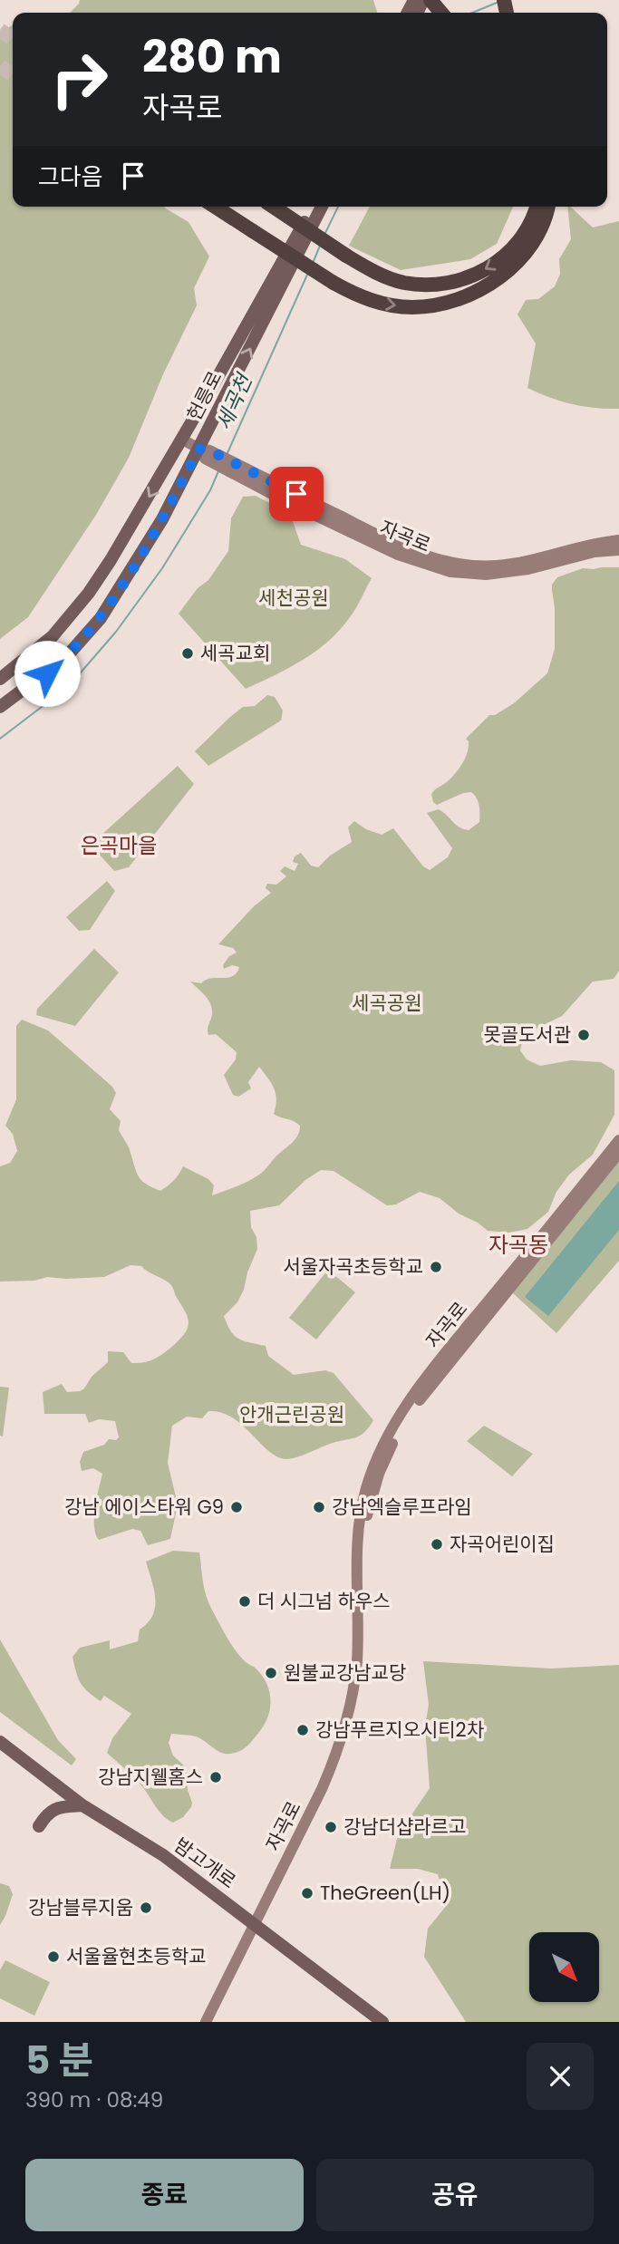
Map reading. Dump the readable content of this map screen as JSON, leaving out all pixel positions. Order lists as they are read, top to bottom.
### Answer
{
  "streets": {
    "main road": ["헌릉로", "자곡로", "밤고개로"]
  },
  "crossings": [
    ["헌릉로", "자곡로"],
    ["자곡로", "밤고개로"]
  ],
  "districts": ["은곡마을", "자곡동"],
  "water": ["세곡천"],
  "parks": ["세천공원", "세곡공원", "안개근린공원"],
  "places": [
    "세곡교회",
    "못골도서관",
    "서울자곡초등학교",
    "강남 에이스타워 G9",
    "강남엑슬루프라임",
    "자곡어린이집",
    "더 시그넘 하우스",
    "원불교강남교당",
    "강남푸르지오시티2차",
    "강남지웰홈스",
    "강남더샵라르고",
    "TheGreen(LH)",
    "강남블루지움",
    "서울율현초등학교"
  ],
  "north": "bottom right",
  "page": {
    "turn": ["280 m", "자곡로"],
    "then": "그다음",
    "heading": ["5 분", "390 m · 08:49"],
    "buttons": ["종료", "공유"]
  }
}
